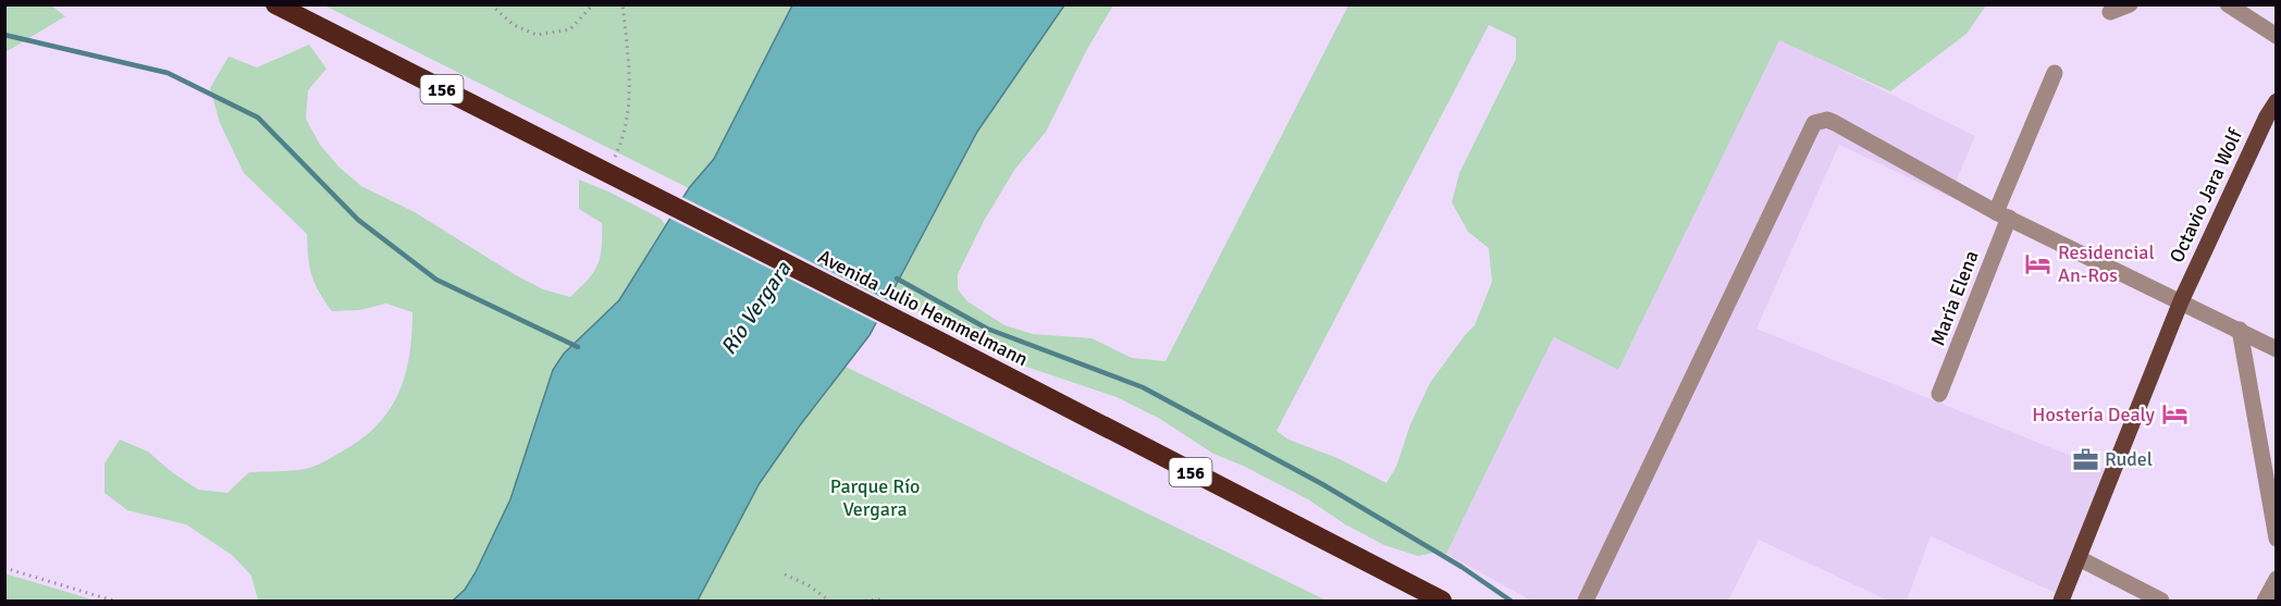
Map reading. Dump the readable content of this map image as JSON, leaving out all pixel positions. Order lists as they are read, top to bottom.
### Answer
{
  "streets": {
    "highway": ["156", "Avenida Julio Hemmelmann"],
    "main road": ["Octavio Jara Wolf"],
    "street": ["María Elena"]
  },
  "water": ["Río Vergara"],
  "parks": ["Parque Río Vergara"],
  "places": {
    "hotel": ["Residencial An-Ros", "Hostería Dealy"],
    "office": ["Rudel"]
  }
}
